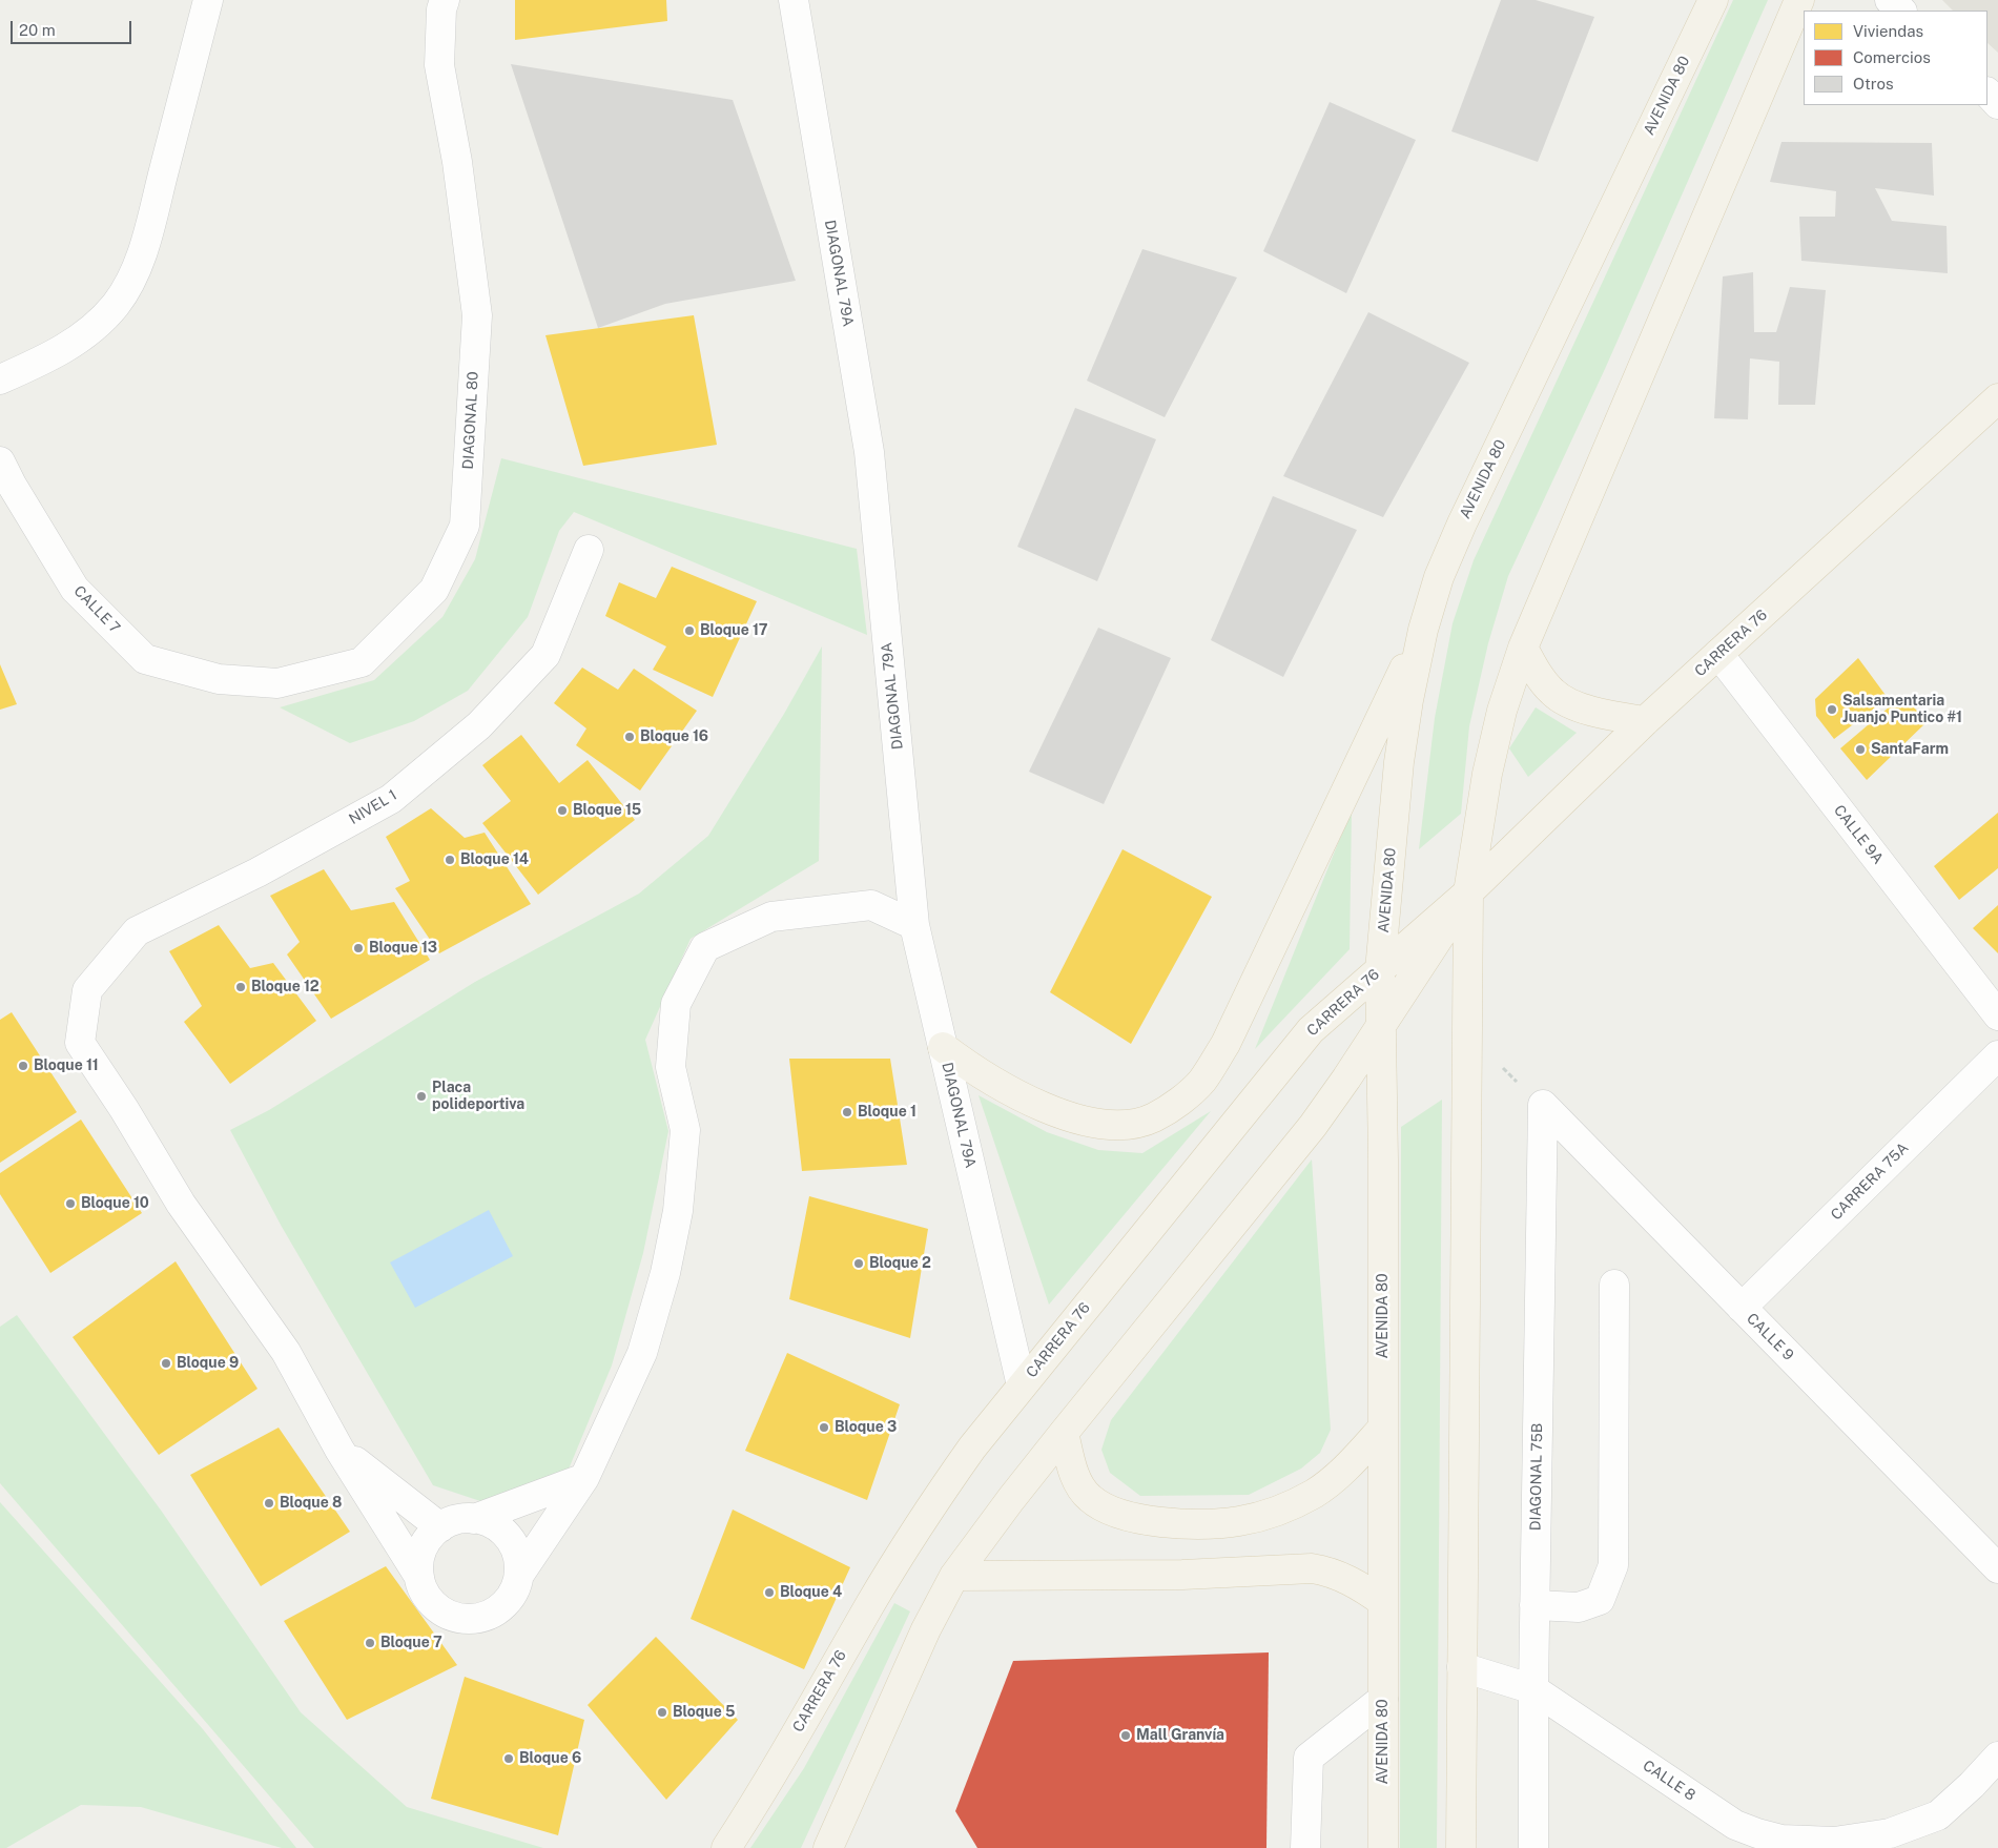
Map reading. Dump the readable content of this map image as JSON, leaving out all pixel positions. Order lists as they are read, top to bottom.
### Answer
{
  "streets": {
    "main road": ["AVENIDA 80", "CARRERA 76"],
    "street": [
      "DIAGONAL 79A",
      "DIAGONAL 80",
      "CALLE 7",
      "NIVEL 1",
      "CALLE 9A",
      "CARRERA 75A",
      "CALLE 9",
      "DIAGONAL 75B",
      "CALLE 8"
    ]
  },
  "crossings": [
    ["AVENIDA 80", "CARRERA 76"],
    ["DIAGONAL 79A", "CARRERA 76"],
    ["DIAGONAL 80", "CALLE 7"],
    ["CARRERA 76", "CALLE 9A"],
    ["CARRERA 75A", "CALLE 9"],
    ["CALLE 9", "DIAGONAL 75B"],
    ["DIAGONAL 75B", "CALLE 8"]
  ],
  "places": [
    "Bloque 17",
    "Salsamentaria Juanjo Puntico #1",
    "Bloque 16",
    "SantaFarm",
    "Bloque 15",
    "Bloque 14",
    "Bloque 13",
    "Bloque 12",
    "Bloque 11",
    "Placa polideportiva",
    "Bloque 1",
    "Bloque 10",
    "Bloque 2",
    "Bloque 9",
    "Bloque 3",
    "Bloque 8",
    "Bloque 4",
    "Bloque 7",
    "Bloque 5",
    "Mall Granvía",
    "Bloque 6"
  ],
  "legend": ["Viviendas", "Comercios", "Otros"],
  "scale_bar": "20 m"
}
